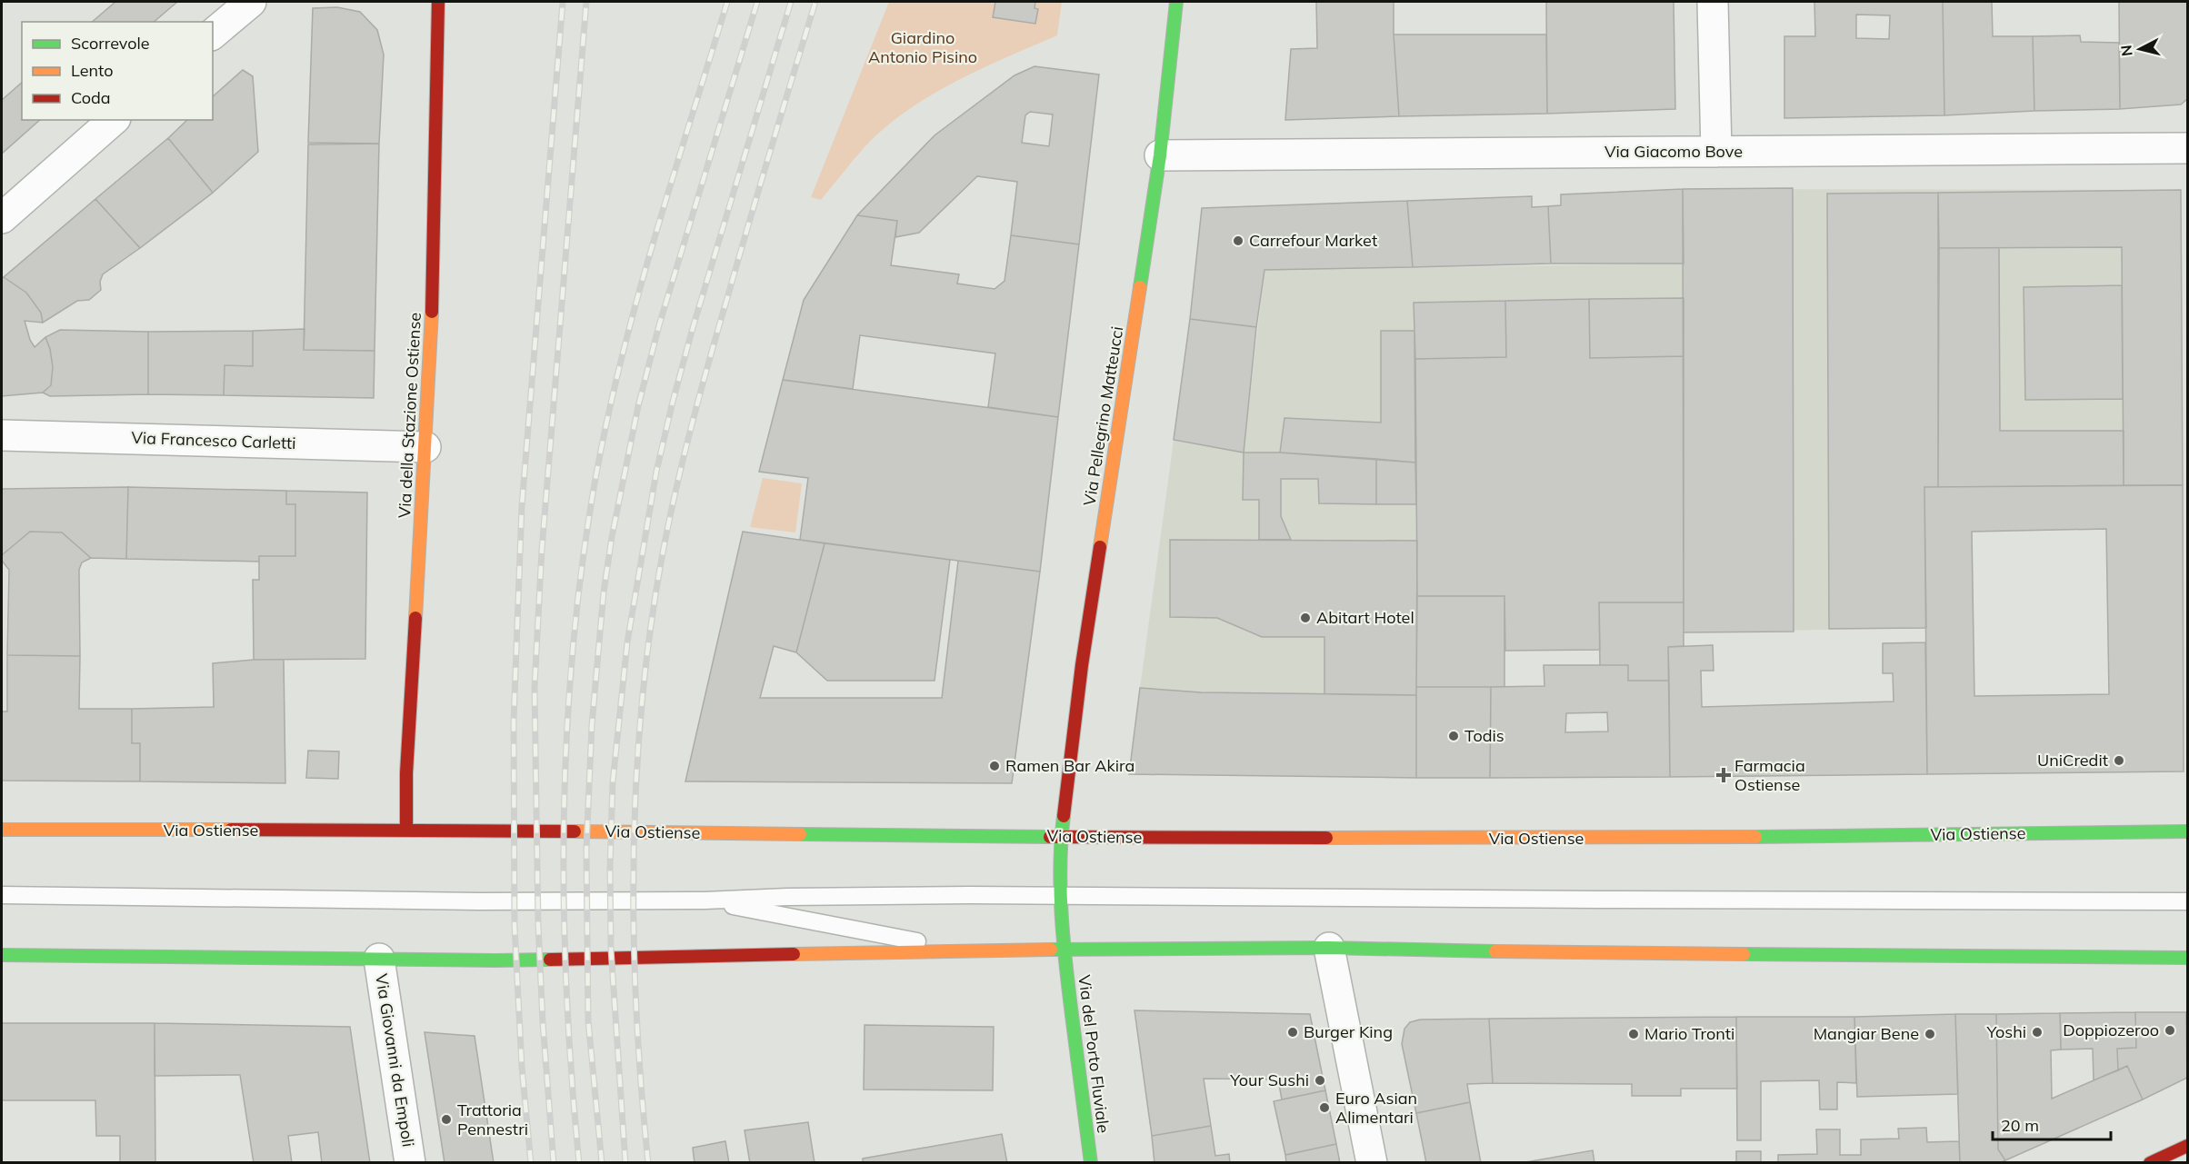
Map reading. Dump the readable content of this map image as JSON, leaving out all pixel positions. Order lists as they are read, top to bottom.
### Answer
{
  "streets": {
    "main road": [
      "Via della Stazione Ostiense",
      "Via Pellegrino Matteucci",
      "Via Ostiense",
      "Via del Porto Fluviale"
    ],
    "street": ["Via Giacomo Bove", "Via Francesco Carletti", "Via Giovanni da Empoli"]
  },
  "crossings": [
    ["Via Giacomo Bove", "Via Pellegrino Matteucci"],
    ["Via della Stazione Ostiense", "Via Francesco Carletti"],
    ["Via della Stazione Ostiense", "Via Ostiense"],
    ["Via Pellegrino Matteucci", "Via Ostiense"]
  ],
  "parks": ["Giardino Antonio Pisino"],
  "places": {
    "other": [
      "Carrefour Market",
      "Abitart Hotel",
      "Todis",
      "UniCredit",
      "Ramen Bar Akira",
      "Doppiozeroo",
      "Burger King",
      "Yoshi",
      "Mario Tronti",
      "Mangiar Bene",
      "Your Sushi",
      "Euro Asian Alimentari",
      "Trattoria Pennestri"
    ],
    "health": ["Farmacia Ostiense"]
  },
  "legend": ["Scorrevole", "Lento", "Coda"],
  "scale_bar": "20 m",
  "north": "left"
}
